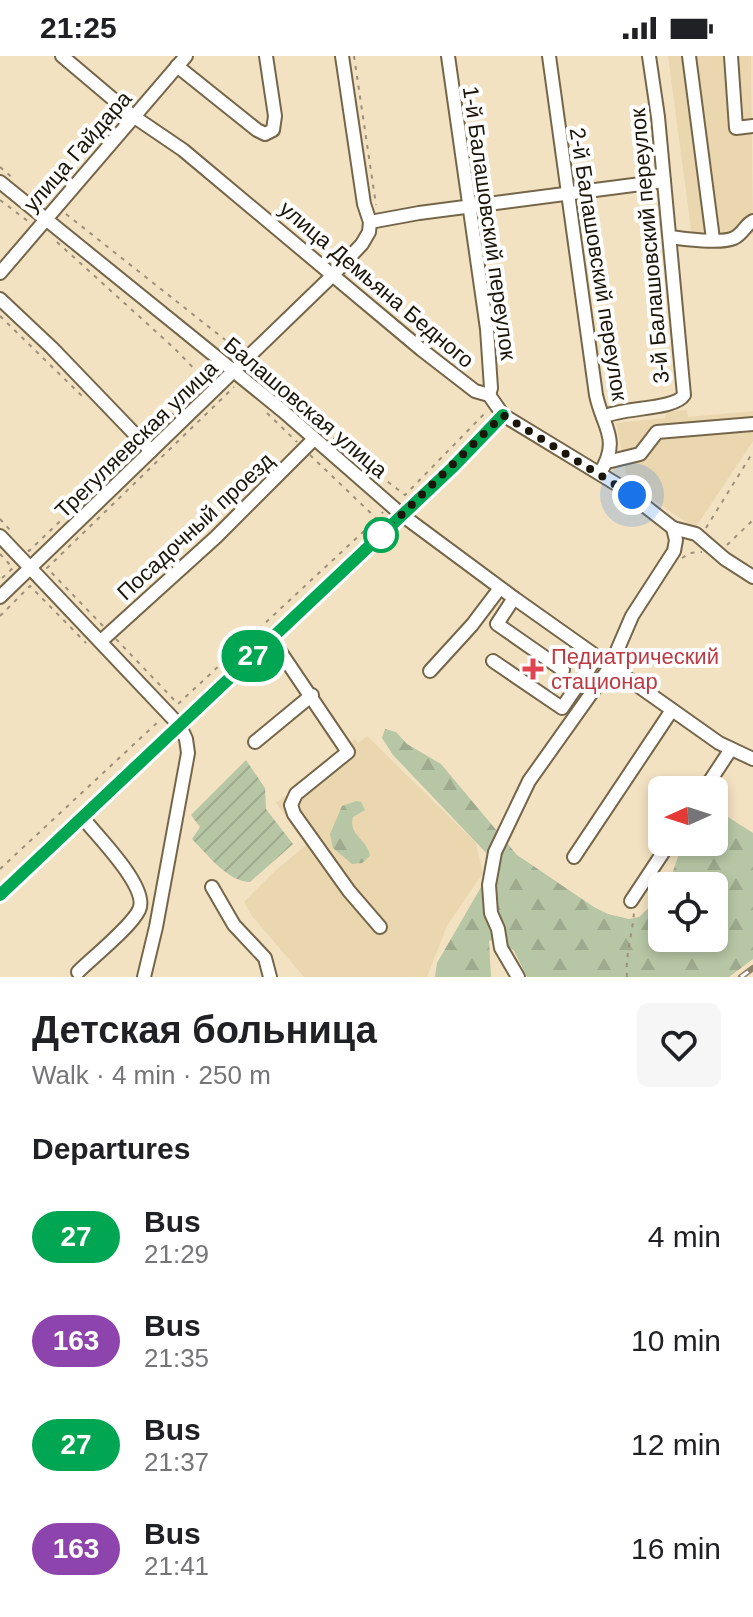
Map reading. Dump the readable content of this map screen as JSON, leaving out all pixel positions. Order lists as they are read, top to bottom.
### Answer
{
  "streets": {
    "street": [
      "улица Гайдара",
      "1-й Балашовский переулок",
      "3-й Балашовский переулок",
      "2-й Балашовский переулок",
      "улица Демьяна Бедного",
      "Балашовская улица",
      "Трегуляевская улица",
      "Посадочный проезд"
    ]
  },
  "crossings": [
    ["улица Гайдара", "улица Демьяна Бедного"],
    ["улица Гайдара", "Балашовская улица"],
    ["1-й Балашовский переулок", "улица Демьяна Бедного"],
    ["3-й Балашовский переулок", "2-й Балашовский переулок"],
    ["2-й Балашовский переулок", "улица Демьяна Бедного"],
    ["улица Демьяна Бедного", "Трегуляевская улица"],
    ["Балашовская улица", "Трегуляевская улица"],
    ["Балашовская улица", "Посадочный проезд"]
  ],
  "places": {
    "health": ["Педиатрический стационар"]
  },
  "lines": ["bus line 27"],
  "north": "left",
  "page": {
    "status": "21:25",
    "on_map": "27",
    "heading": [
      ["Детская больница", "Walk · 4 min · 250 m"],
      "Departures"
    ],
    "list": [
      {
        "mark": "27",
        "name": "Bus",
        "note": "21:29",
        "value": "4 min"
      },
      {
        "mark": "163",
        "name": "Bus",
        "note": "21:35",
        "value": "10 min"
      },
      {
        "mark": "27",
        "name": "Bus",
        "note": "21:37",
        "value": "12 min"
      },
      {
        "mark": "163",
        "name": "Bus",
        "note": "21:41",
        "value": "16 min"
      }
    ]
  }
}
